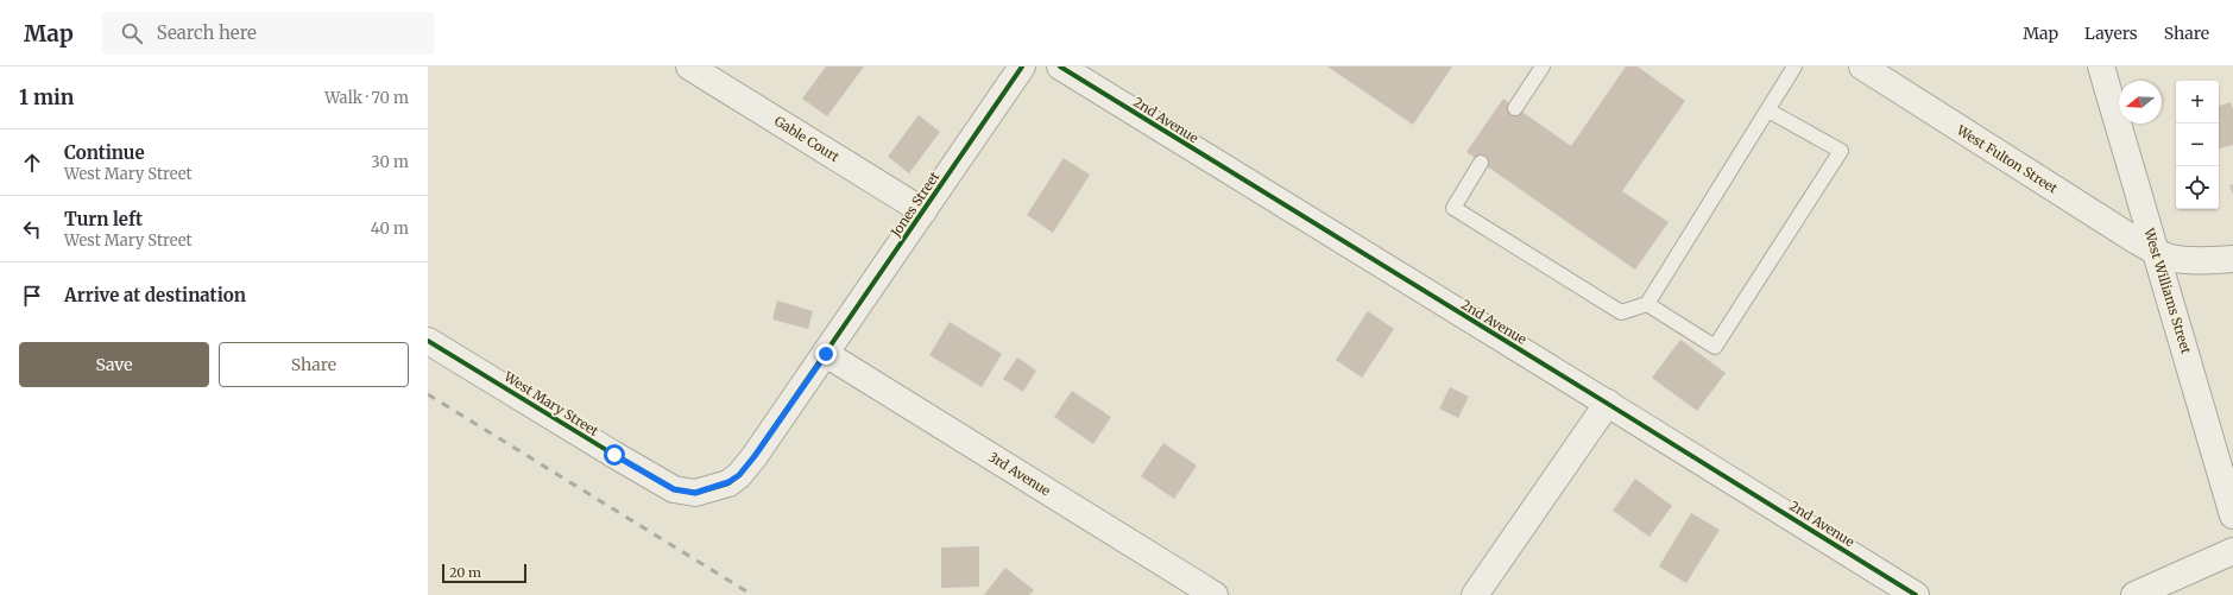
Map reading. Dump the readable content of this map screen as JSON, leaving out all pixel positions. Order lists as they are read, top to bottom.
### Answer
{
  "streets": {
    "street": [
      "2nd Avenue",
      "Gable Court",
      "West Fulton Street",
      "Jones Street",
      "West Williams Street",
      "West Mary Street",
      "3rd Avenue"
    ]
  },
  "crossings": [
    ["Gable Court", "Jones Street"],
    ["West Fulton Street", "West Williams Street"],
    ["Jones Street", "West Mary Street"],
    ["Jones Street", "3rd Avenue"],
    ["West Mary Street", "3rd Avenue"]
  ],
  "scale_bar": "20 m",
  "north": "left",
  "page": {
    "header": "Map",
    "search": "Search here",
    "nav": ["Map", "Layers", "Share"],
    "heading": ["1 min", "Walk · 70 m"],
    "map_buttons": ["+", "−"],
    "list": [
      ["Continue", "West Mary Street", "30 m"],
      ["Turn left", "West Mary Street", "40 m"],
      "Arrive at destination"
    ],
    "buttons": ["Save", "Share"],
    "scale": "20 m"
  }
}
